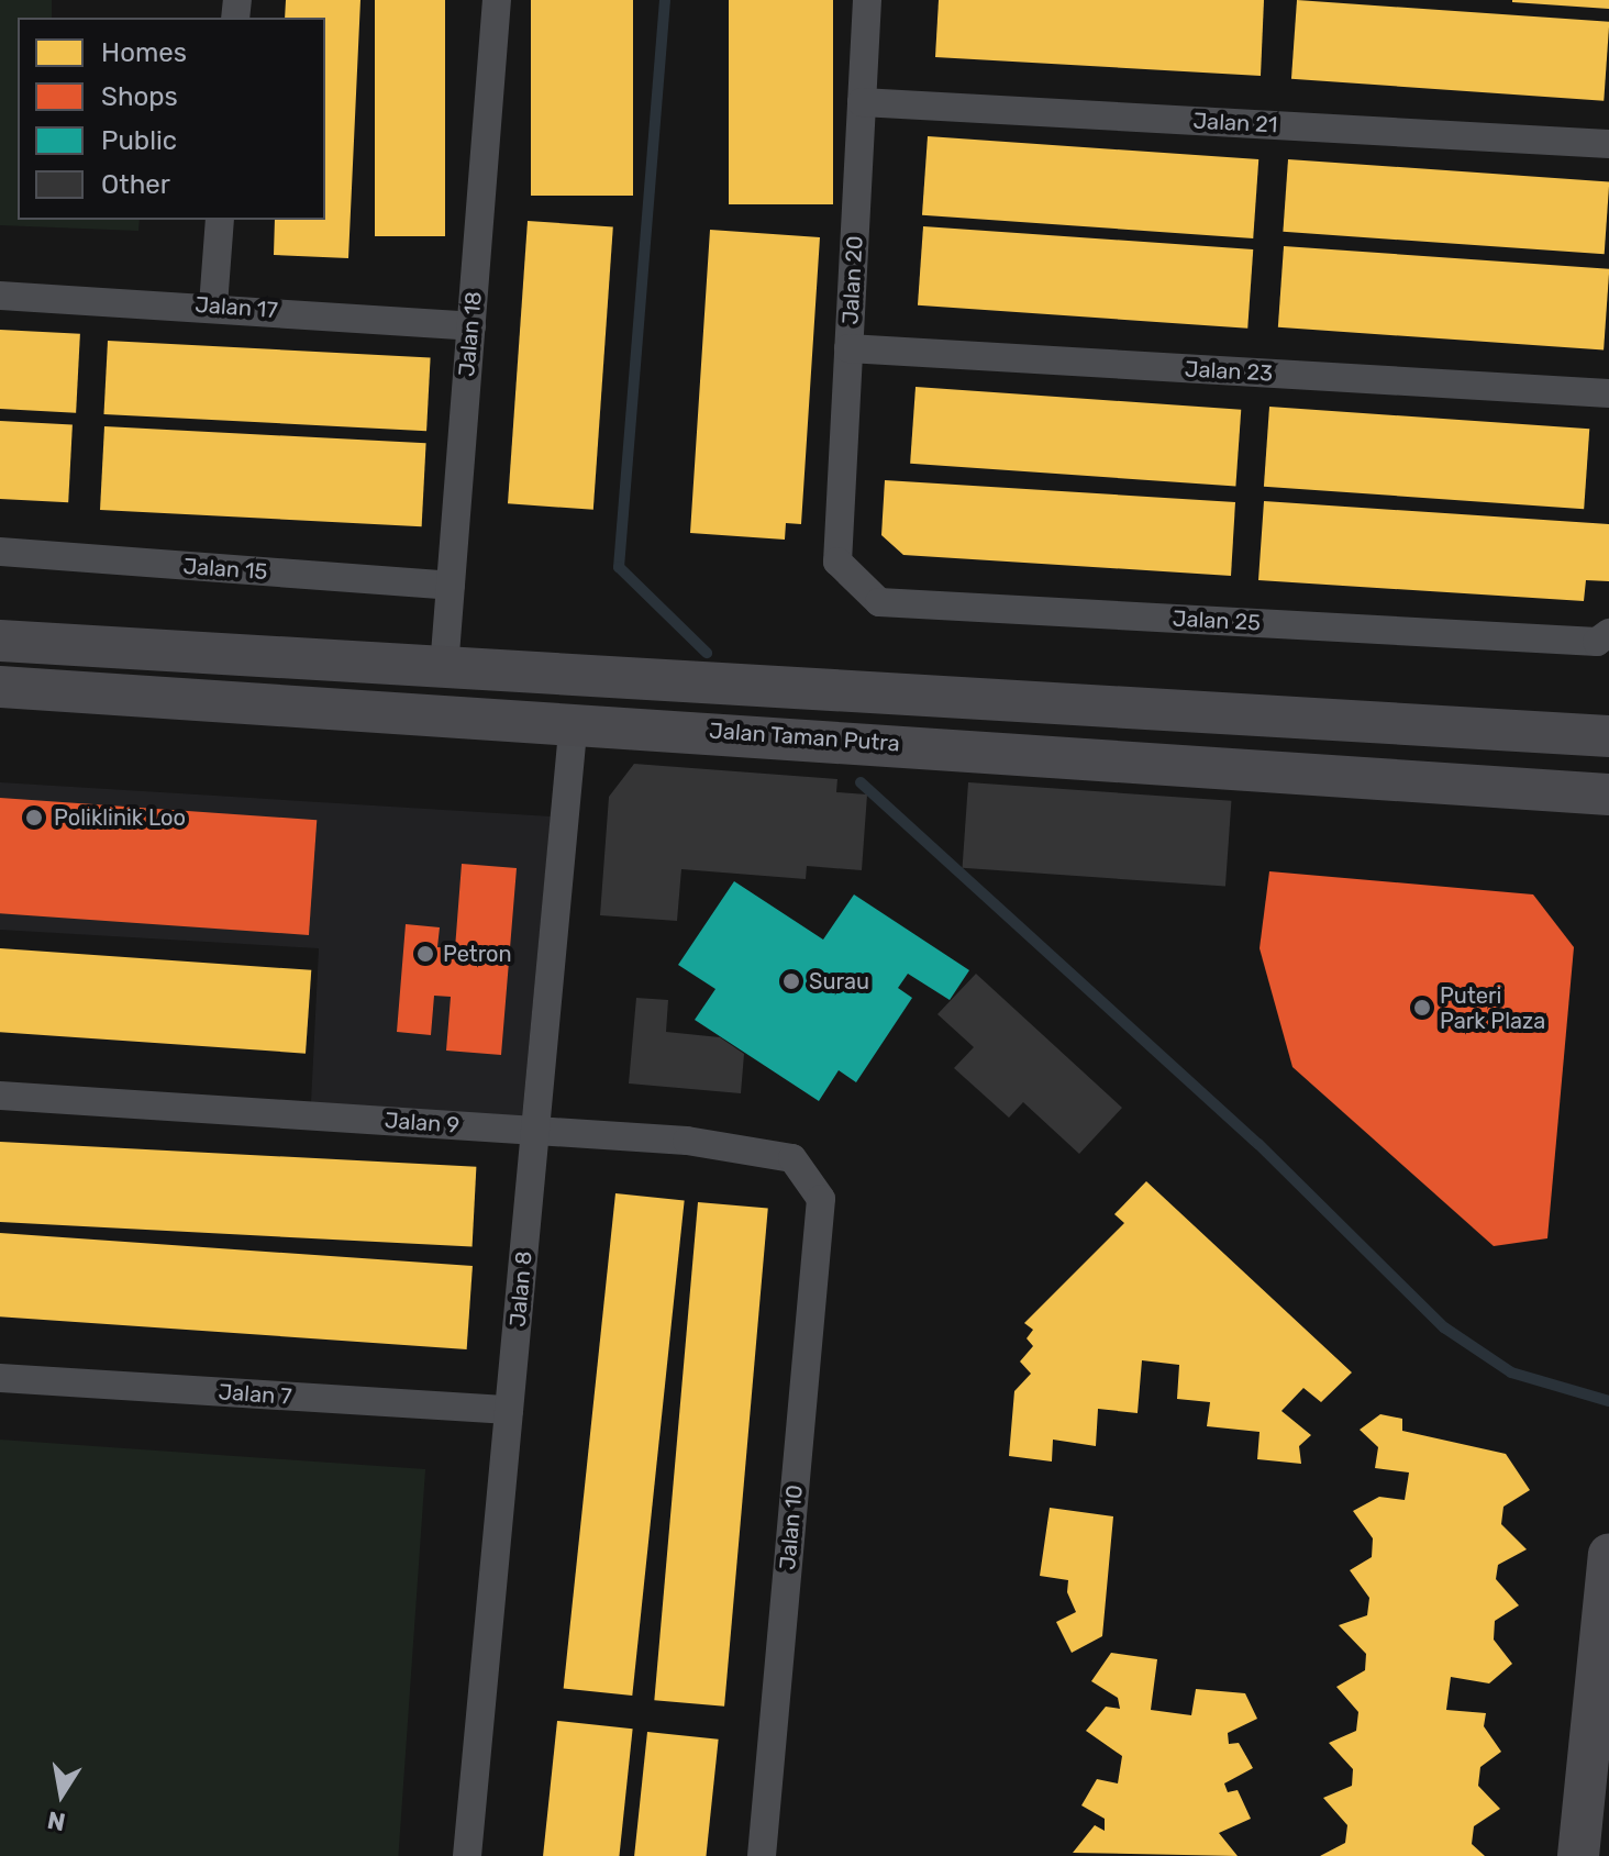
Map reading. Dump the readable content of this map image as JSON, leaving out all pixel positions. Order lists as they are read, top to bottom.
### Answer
{
  "streets": {
    "street": [
      "Jalan 21",
      "Jalan 20",
      "Jalan 17",
      "Jalan 18",
      "Jalan 23",
      "Jalan 15",
      "Jalan 25",
      "Jalan Taman Putra",
      "Jalan 9",
      "Jalan 8",
      "Jalan 7",
      "Jalan 10"
    ]
  },
  "crossings": [
    ["Jalan 21", "Jalan 20"],
    ["Jalan 20", "Jalan 23"],
    ["Jalan 20", "Jalan 25"],
    ["Jalan 17", "Jalan 18"],
    ["Jalan 18", "Jalan 15"],
    ["Jalan Taman Putra", "Jalan 8"],
    ["Jalan 9", "Jalan 8"],
    ["Jalan 9", "Jalan 10"],
    ["Jalan 8", "Jalan 7"]
  ],
  "places": [
    "Poliklinik Loo",
    "Petron",
    "Surau",
    "Puteri Park Plaza"
  ],
  "legend": [
    "Homes",
    "Shops",
    "Public",
    "Other"
  ],
  "north": "bottom"
}
